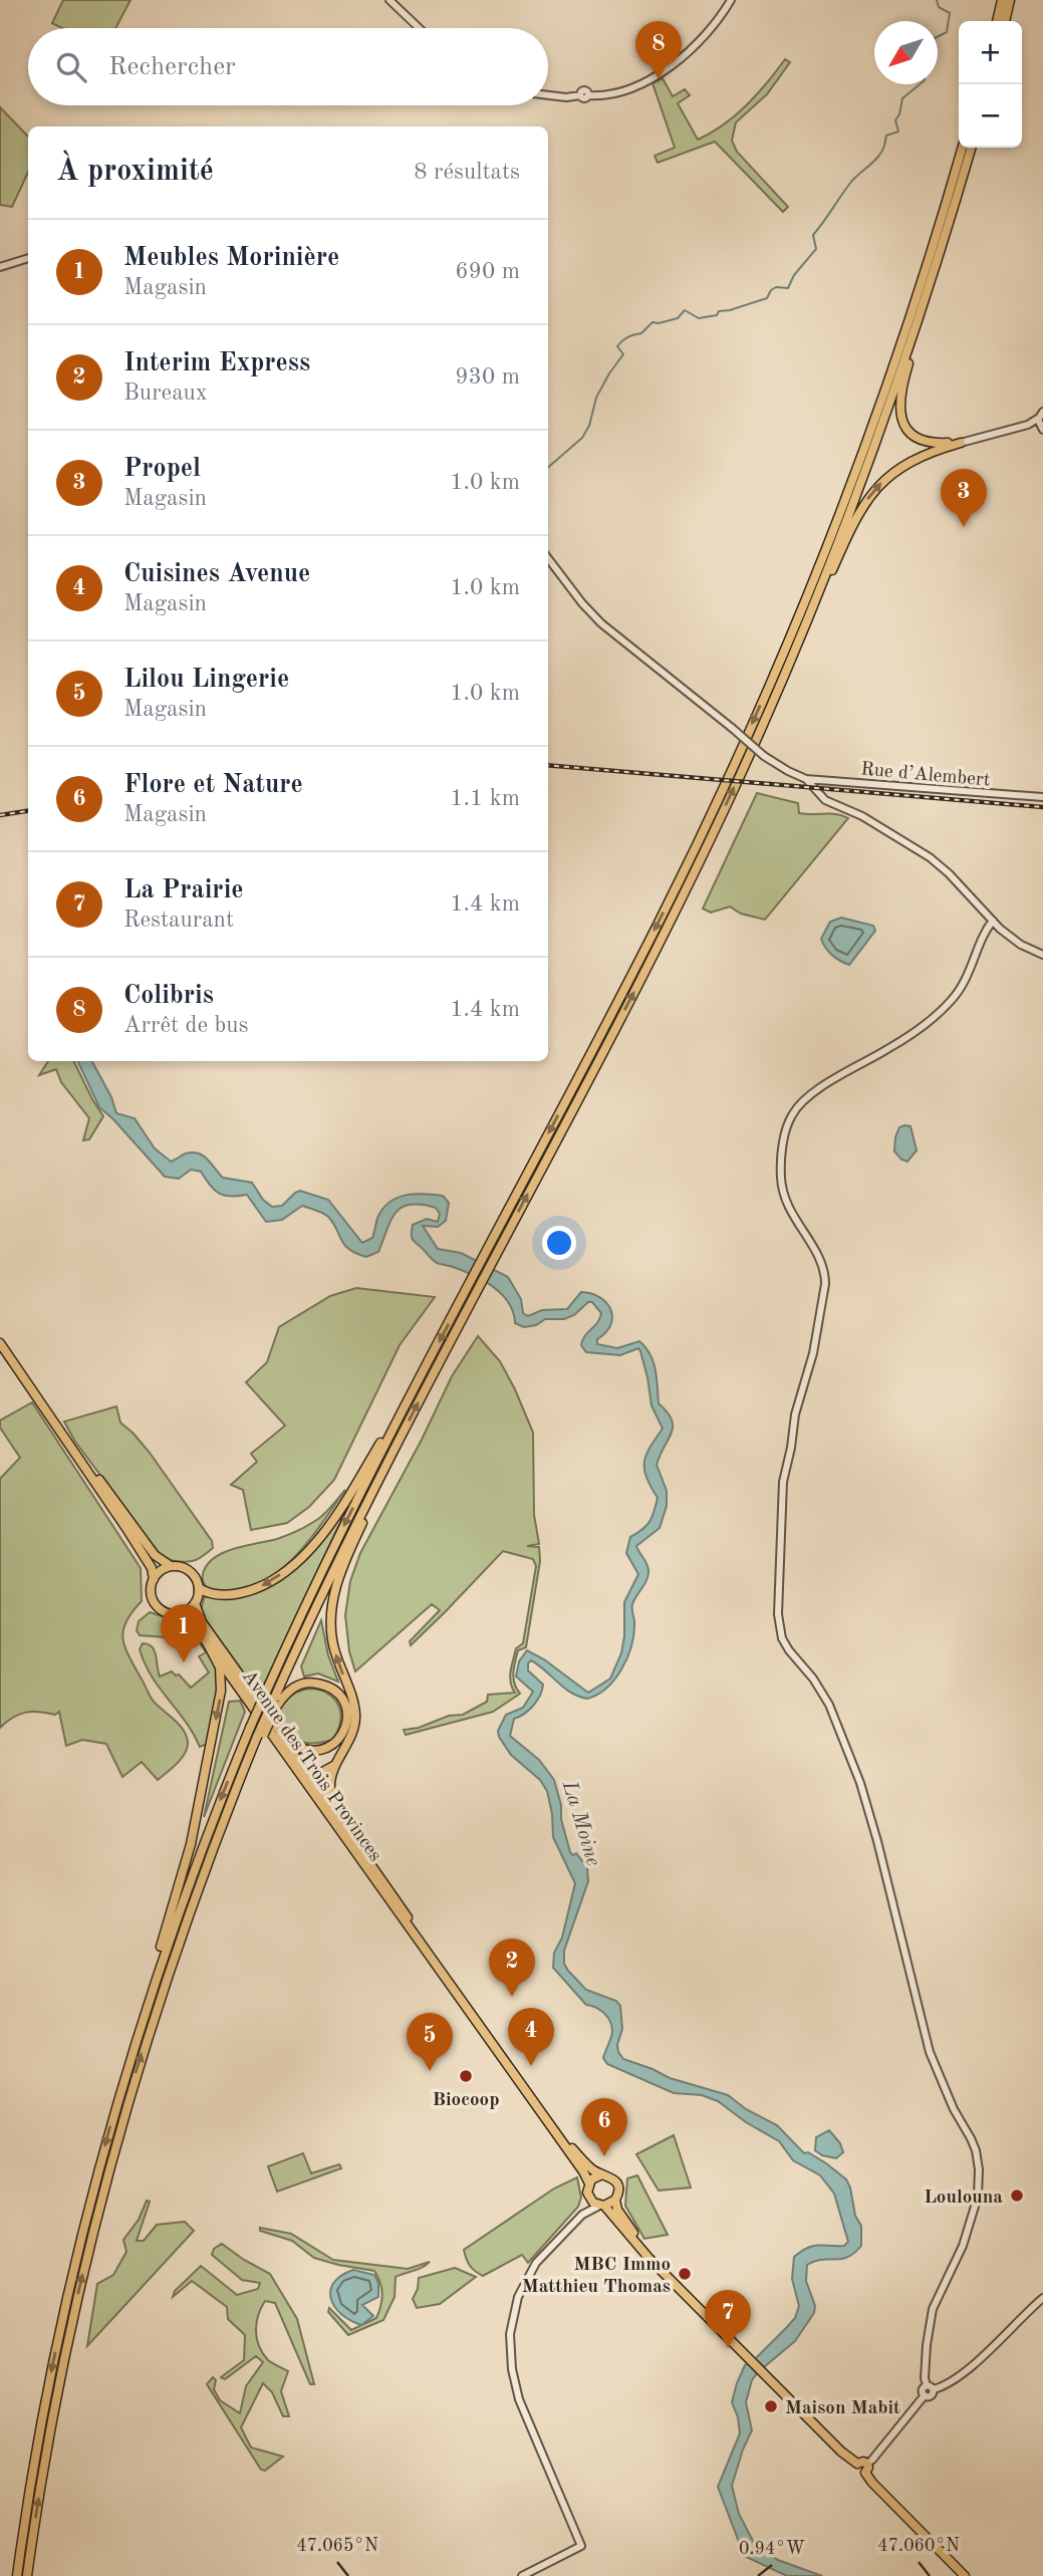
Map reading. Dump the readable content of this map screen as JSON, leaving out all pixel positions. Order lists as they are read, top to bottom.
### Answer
{
  "streets": {
    "main road": ["Avenue des Trois Provinces"],
    "street": ["Rue d’Alembert"]
  },
  "water": ["La Moine"],
  "places": [
    "Biocoop",
    "Loulouna",
    "MBC Immo Matthieu Thomas",
    "Maison Mabit"
  ],
  "north": "bottom left",
  "page": {
    "map_buttons": ["+", "−"],
    "pins": [
      "8",
      "3",
      "1",
      "2",
      "4",
      "5",
      "6",
      "7"
    ],
    "search": "Rechercher",
    "heading": ["À proximité", "8 résultats"],
    "list": [
      {
        "mark": "1",
        "name": "Meubles Morinière",
        "note": "Magasin",
        "value": "690 m"
      },
      {
        "mark": "2",
        "name": "Interim Express",
        "note": "Bureaux",
        "value": "930 m"
      },
      {
        "mark": "3",
        "name": "Propel",
        "note": "Magasin",
        "value": "1.0 km"
      },
      {
        "mark": "4",
        "name": "Cuisines Avenue",
        "note": "Magasin",
        "value": "1.0 km"
      },
      {
        "mark": "5",
        "name": "Lilou Lingerie",
        "note": "Magasin",
        "value": "1.0 km"
      },
      {
        "mark": "6",
        "name": "Flore et Nature",
        "note": "Magasin",
        "value": "1.1 km"
      },
      {
        "mark": "7",
        "name": "La Prairie",
        "note": "Restaurant",
        "value": "1.4 km"
      },
      {
        "mark": "8",
        "name": "Colibris",
        "note": "Arrêt de bus",
        "value": "1.4 km"
      }
    ]
  },
  "coordinates": ["47.065°N", "47.060°N", "0.94°W"]
}
